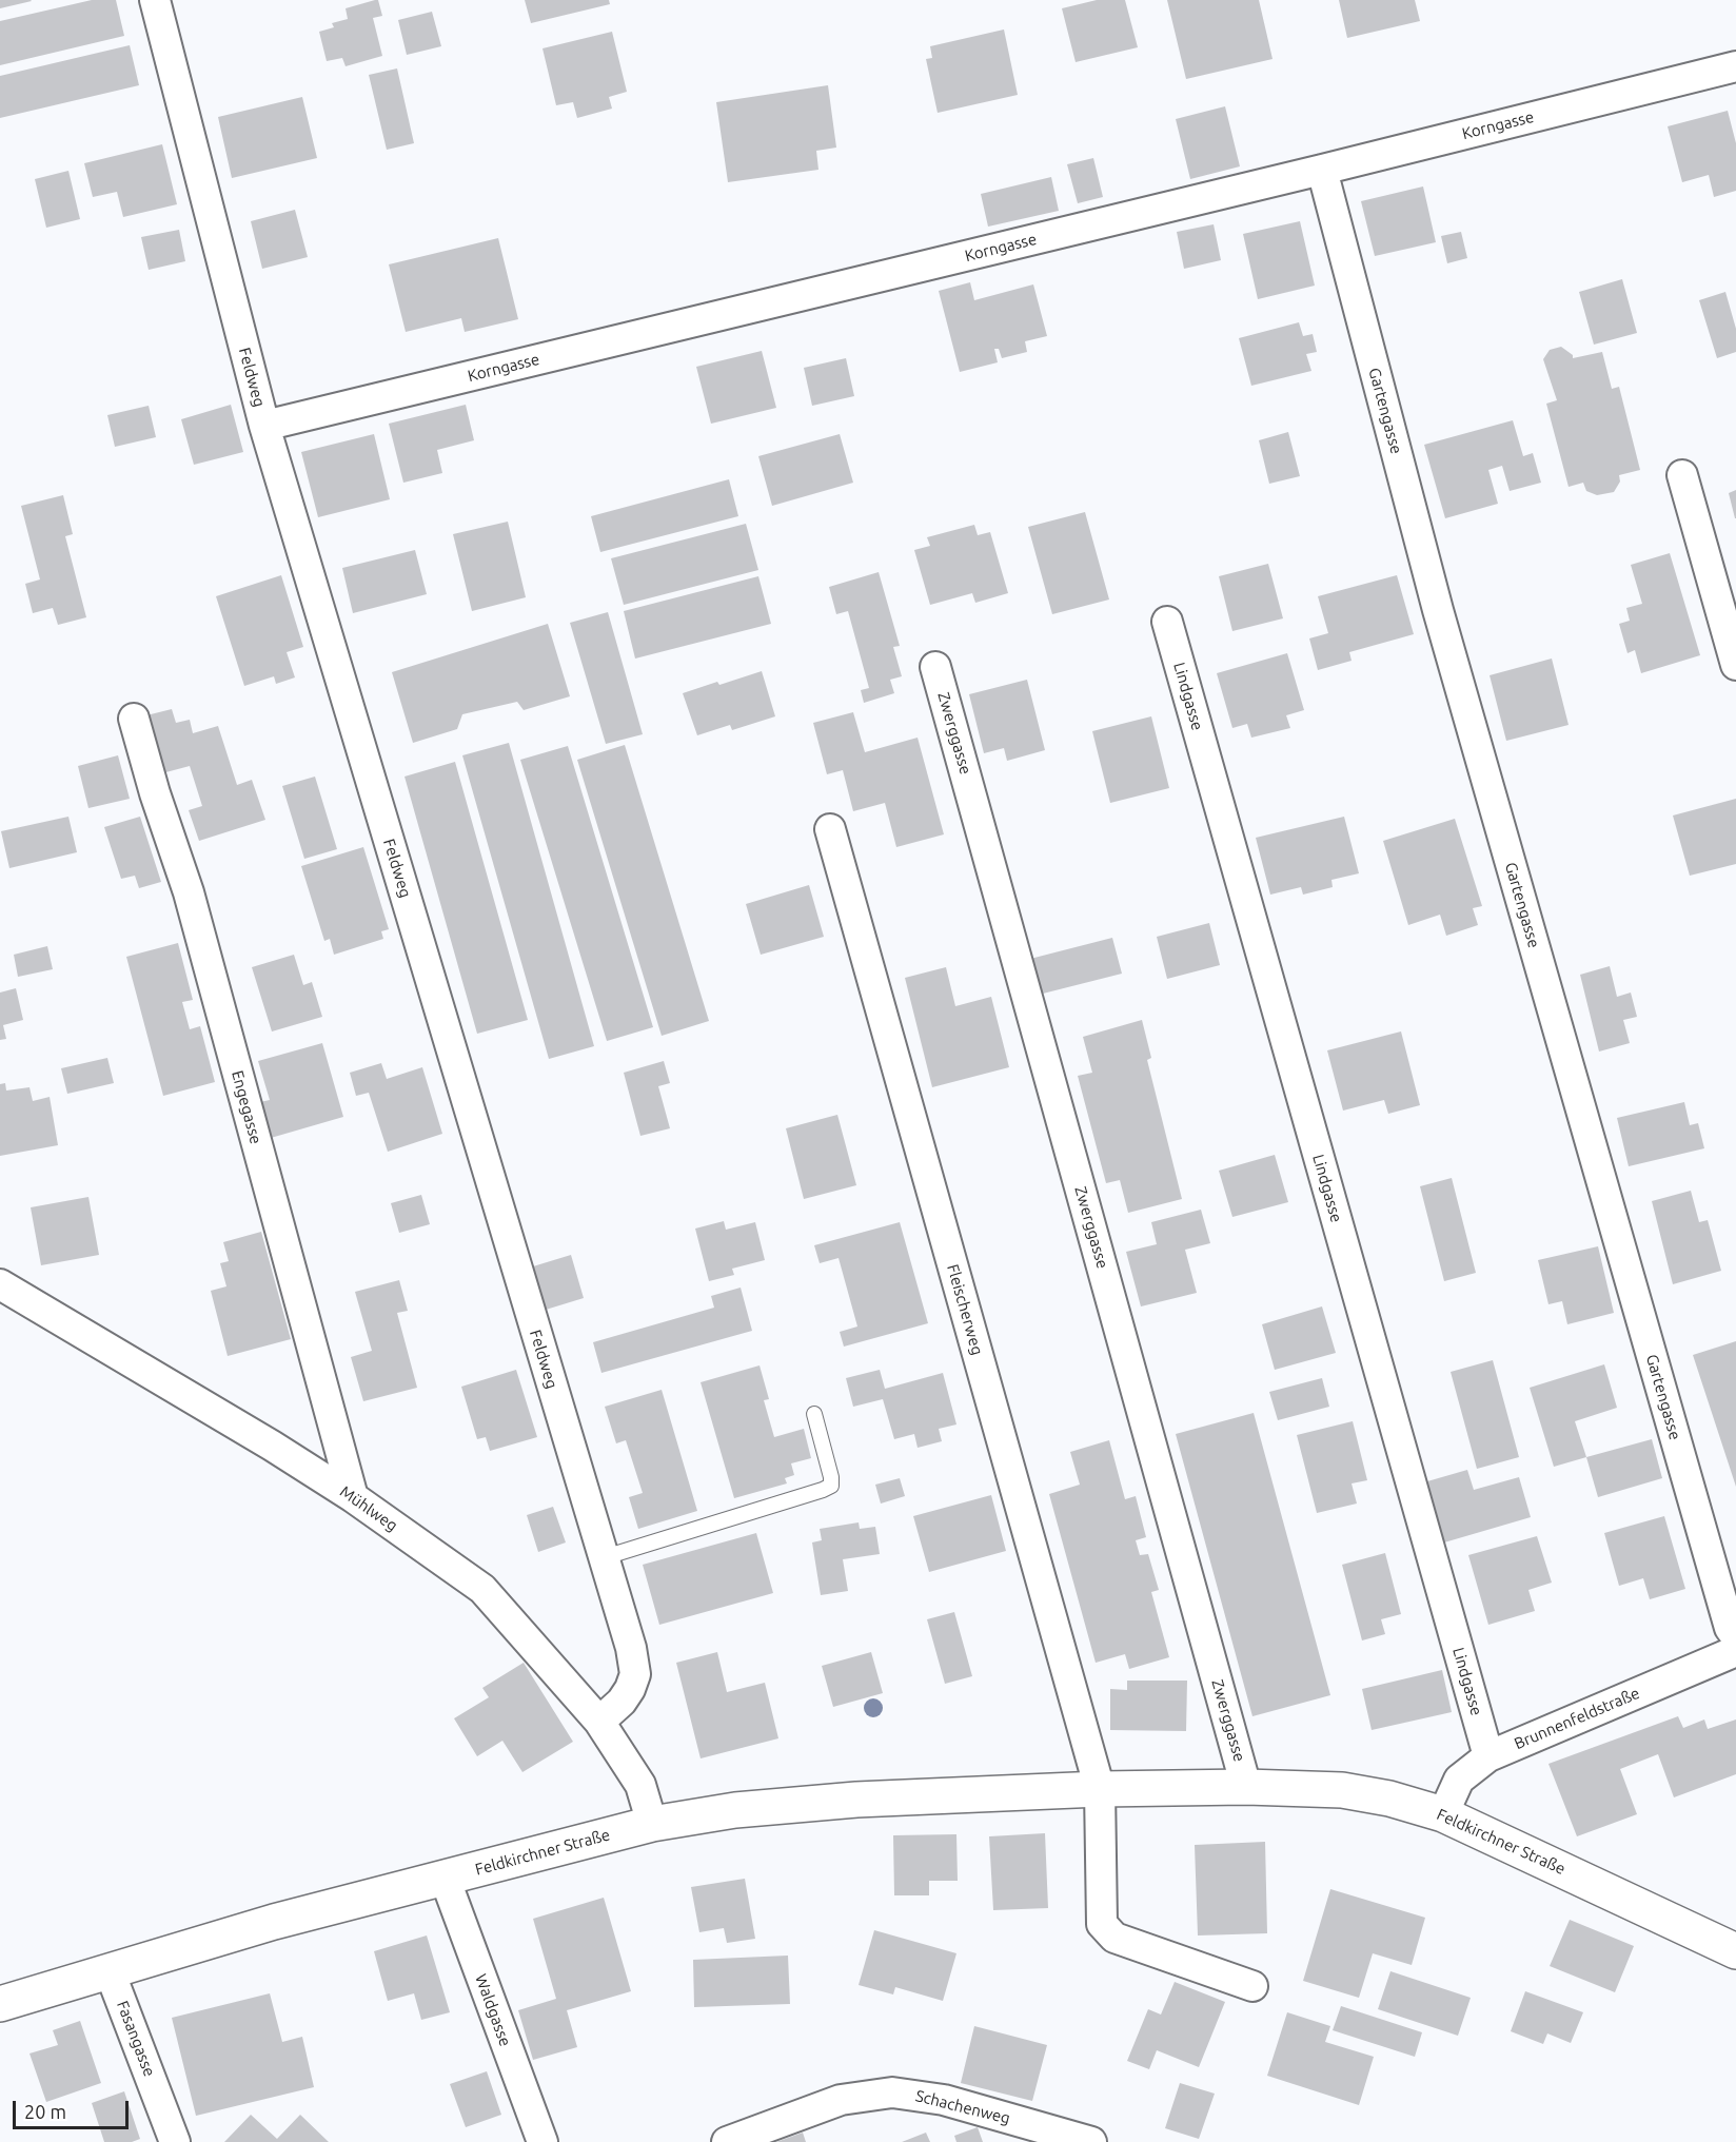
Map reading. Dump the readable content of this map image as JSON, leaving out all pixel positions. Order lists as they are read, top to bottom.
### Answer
{
  "streets": {
    "street": [
      "Korngasse",
      "Feldweg",
      "Gartengasse",
      "Lindgasse",
      "Zwerggasse",
      "Engegasse",
      "Fleischerweg",
      "Mühlweg",
      "Brunnenfeldstraße",
      "Feldkirchner Straße",
      "Waldgasse",
      "Fasangasse",
      "Schachenweg"
    ]
  },
  "crossings": [
    ["Korngasse", "Feldweg"],
    ["Korngasse", "Gartengasse"],
    ["Feldweg", "Mühlweg"],
    ["Lindgasse", "Brunnenfeldstraße"],
    ["Zwerggasse", "Feldkirchner Straße"],
    ["Engegasse", "Mühlweg"],
    ["Fleischerweg", "Feldkirchner Straße"],
    ["Mühlweg", "Feldkirchner Straße"],
    ["Brunnenfeldstraße", "Feldkirchner Straße"],
    ["Feldkirchner Straße", "Waldgasse"],
    ["Feldkirchner Straße", "Fasangasse"]
  ],
  "scale_bar": "20 m"
}
